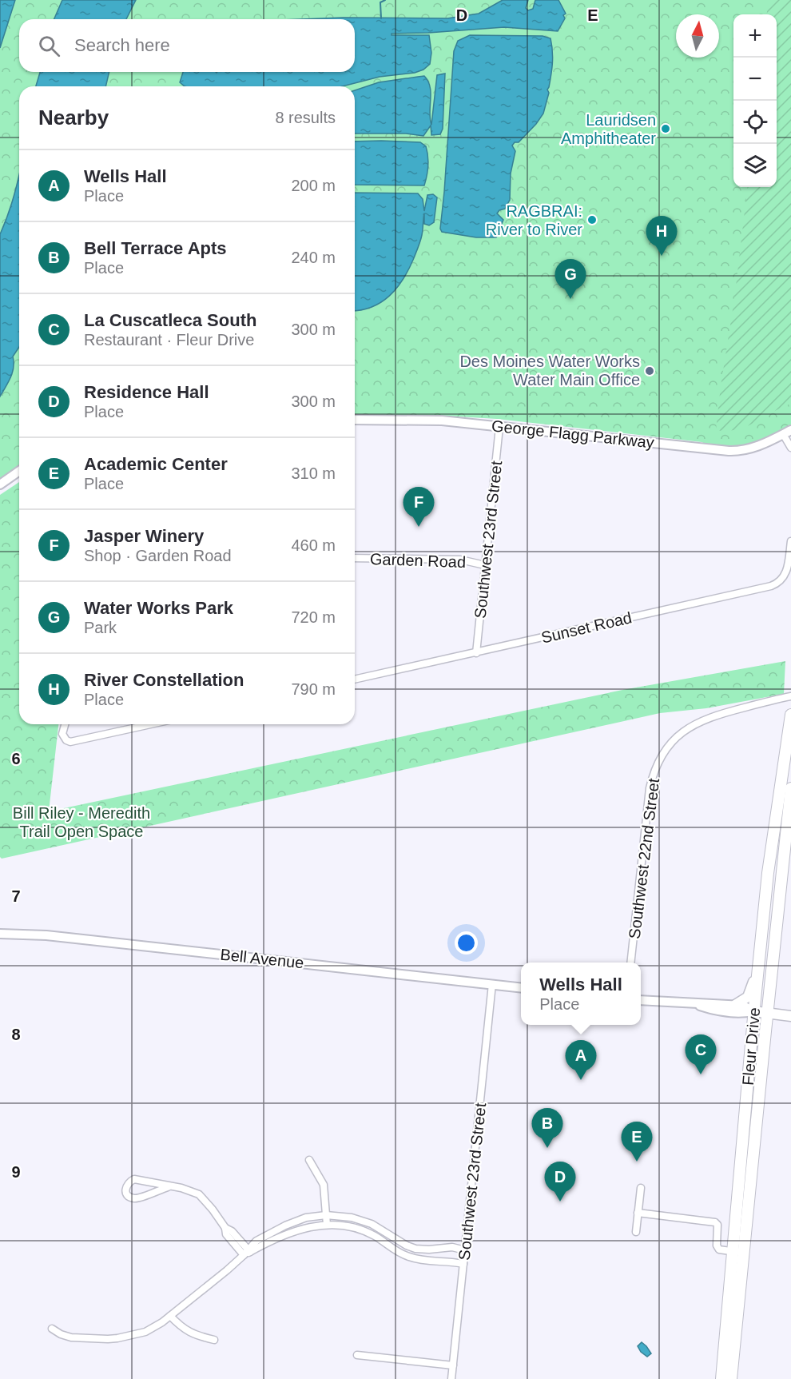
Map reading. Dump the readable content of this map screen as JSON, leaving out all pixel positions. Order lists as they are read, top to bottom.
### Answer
{
  "streets": {
    "main road": ["Fleur Drive"],
    "street": [
      "George Flagg Parkway",
      "Southwest 23rd Street",
      "Garden Road",
      "Sunset Road",
      "Southwest 22nd Street",
      "Bell Avenue"
    ]
  },
  "crossings": [
    ["George Flagg Parkway", "Southwest 23rd Street"],
    ["Southwest 23rd Street", "Garden Road"],
    ["Southwest 23rd Street", "Sunset Road"],
    ["Southwest 23rd Street", "Bell Avenue"]
  ],
  "parks": ["Bill Riley - Meredith Trail Open Space"],
  "places": ["Lauridsen Amphitheater", "RAGBRAI: River to River", "Des Moines Water Works Water Main Office"],
  "north": "top",
  "page": {
    "map_buttons": ["+", "−"],
    "search": "Search here",
    "heading": ["Nearby", "8 results"],
    "list": [
      {
        "mark": "A",
        "name": "Wells Hall",
        "note": "Place",
        "value": "200 m"
      },
      {
        "mark": "B",
        "name": "Bell Terrace Apts",
        "note": "Place",
        "value": "240 m"
      },
      {
        "mark": "C",
        "name": "La Cuscatleca South",
        "note": "Restaurant · Fleur Drive",
        "value": "300 m"
      },
      {
        "mark": "D",
        "name": "Residence Hall",
        "note": "Place",
        "value": "300 m"
      },
      {
        "mark": "E",
        "name": "Academic Center",
        "note": "Place",
        "value": "310 m"
      },
      {
        "mark": "F",
        "name": "Jasper Winery",
        "note": "Shop · Garden Road",
        "value": "460 m"
      },
      {
        "mark": "G",
        "name": "Water Works Park",
        "note": "Park",
        "value": "720 m"
      },
      {
        "mark": "H",
        "name": "River Constellation",
        "note": "Place",
        "value": "790 m"
      }
    ],
    "pins": [
      "H",
      "G",
      "F",
      "C",
      "A",
      "B",
      "E",
      "D"
    ],
    "popup": ["Wells Hall", "Place"]
  },
  "grid": {
    "columns": ["D", "E"],
    "rows": [
      "6",
      "7",
      "8",
      "9"
    ]
  }
}
